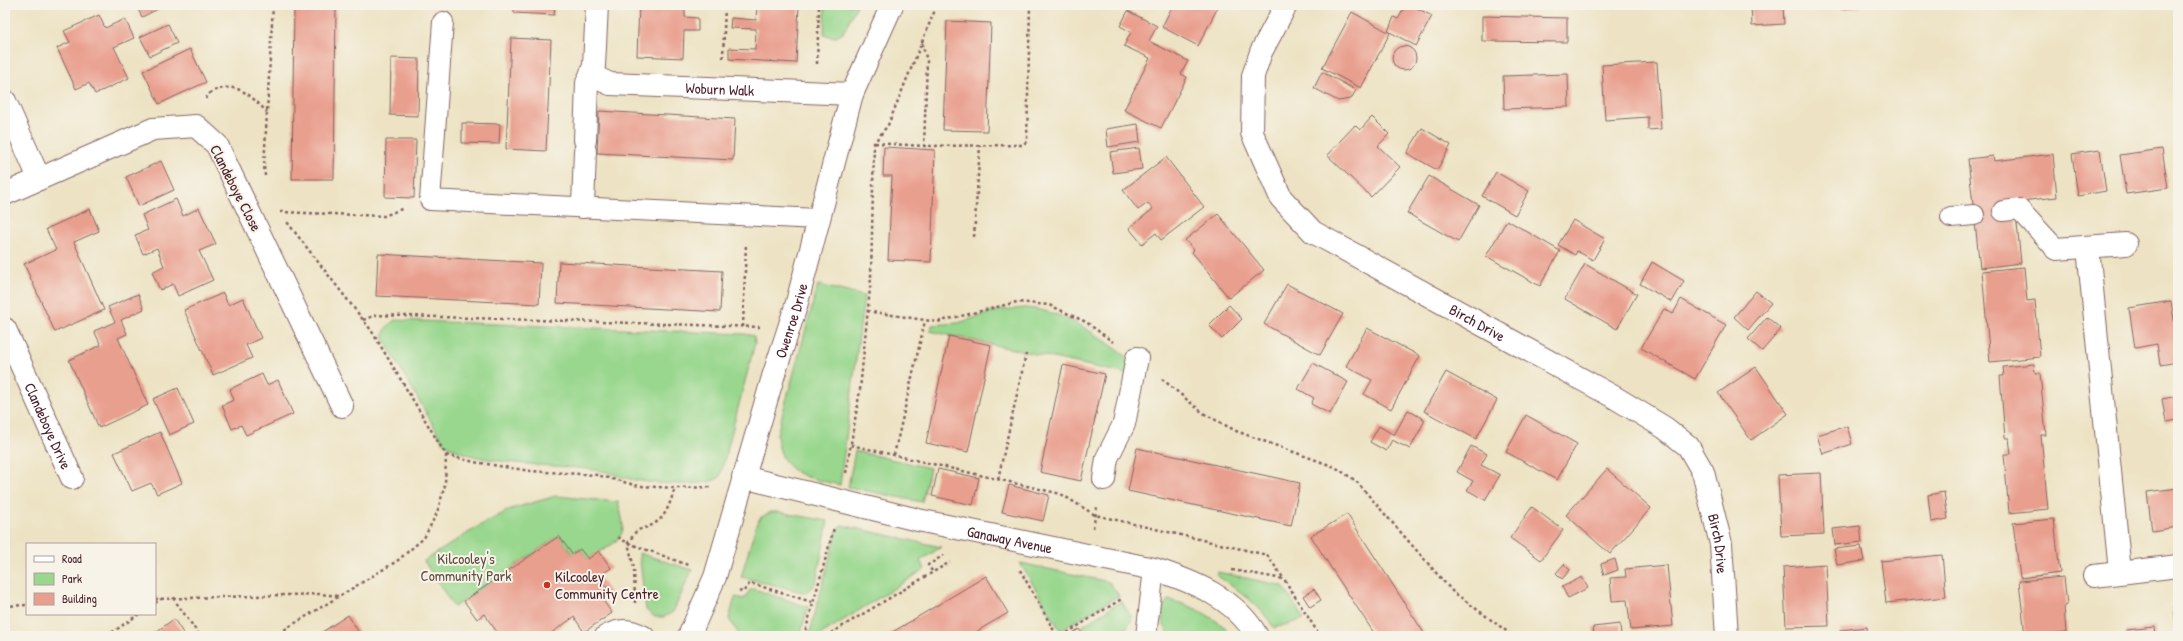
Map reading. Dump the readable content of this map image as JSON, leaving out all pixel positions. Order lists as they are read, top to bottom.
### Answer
{
  "streets": {
    "street": [
      "Woburn Walk",
      "Clandeboye Close",
      "Owenroe Drive",
      "Birch Drive",
      "Clandeboye Drive",
      "Ganaway Avenue"
    ]
  },
  "crossings": [
    ["Woburn Walk", "Owenroe Drive"],
    ["Owenroe Drive", "Ganaway Avenue"]
  ],
  "parks": ["Kilcooley's Community Park"],
  "places": ["Kilcooley Community Centre"],
  "legend": ["Road", "Park", "Building"]
}
